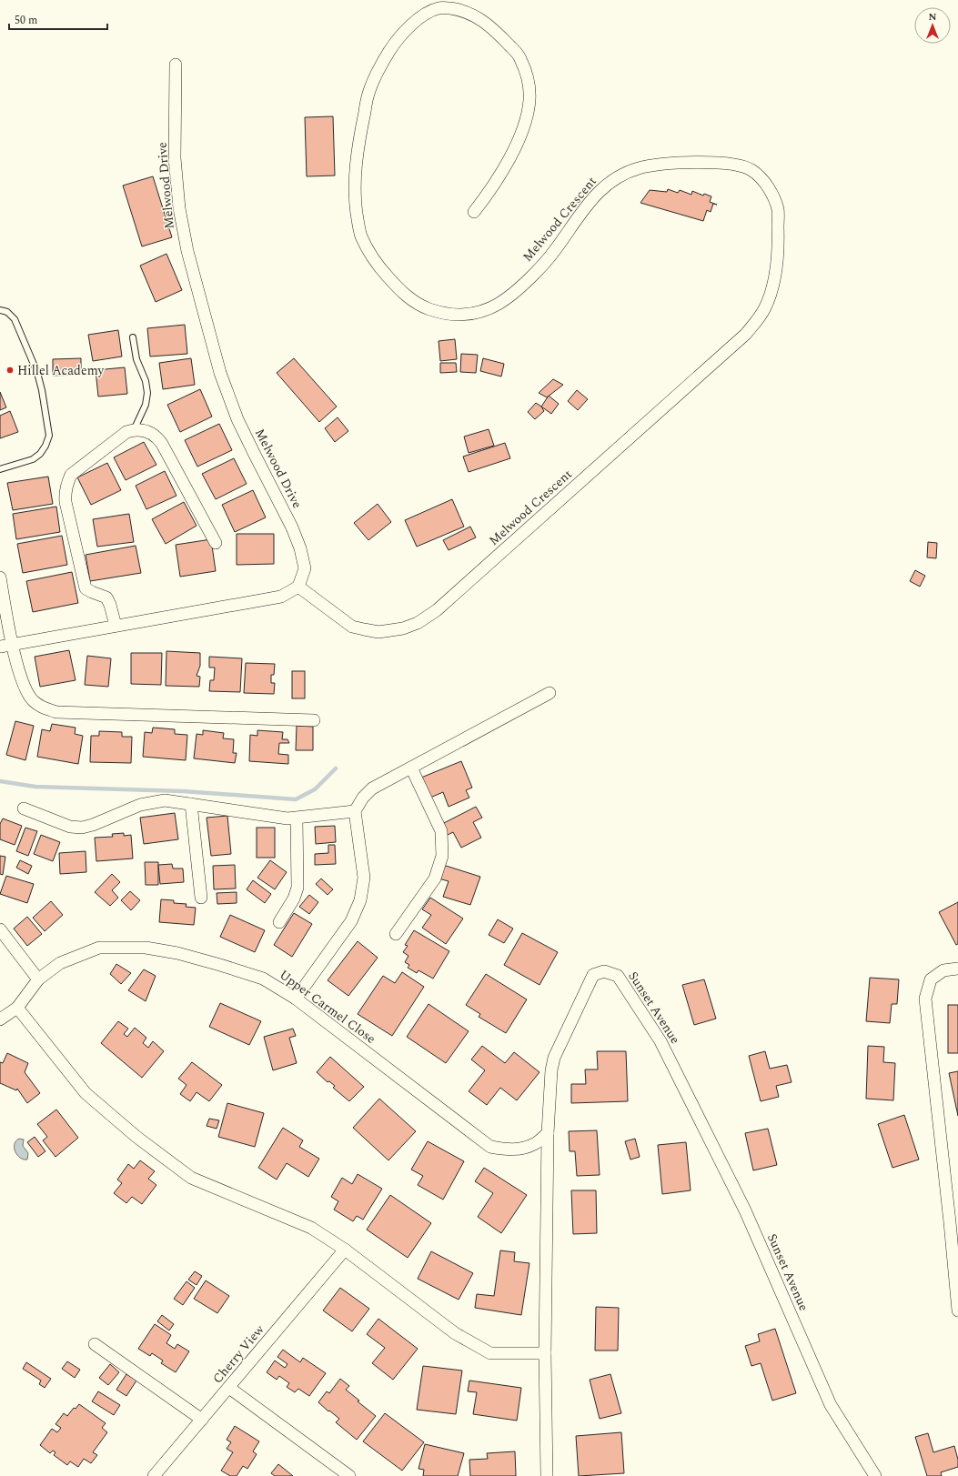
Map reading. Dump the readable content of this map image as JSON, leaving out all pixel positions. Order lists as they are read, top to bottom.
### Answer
{
  "streets": {
    "street": [
      "Melwood Drive",
      "Melwood Crescent",
      "Upper Carmel Close",
      "Sunset Avenue",
      "Cherry View"
    ]
  },
  "crossings": [
    ["Melwood Drive", "Melwood Crescent"],
    ["Upper Carmel Close", "Sunset Avenue"]
  ],
  "places": ["Hillel Academy"],
  "scale_bar": "50 m",
  "north": "top"
}
